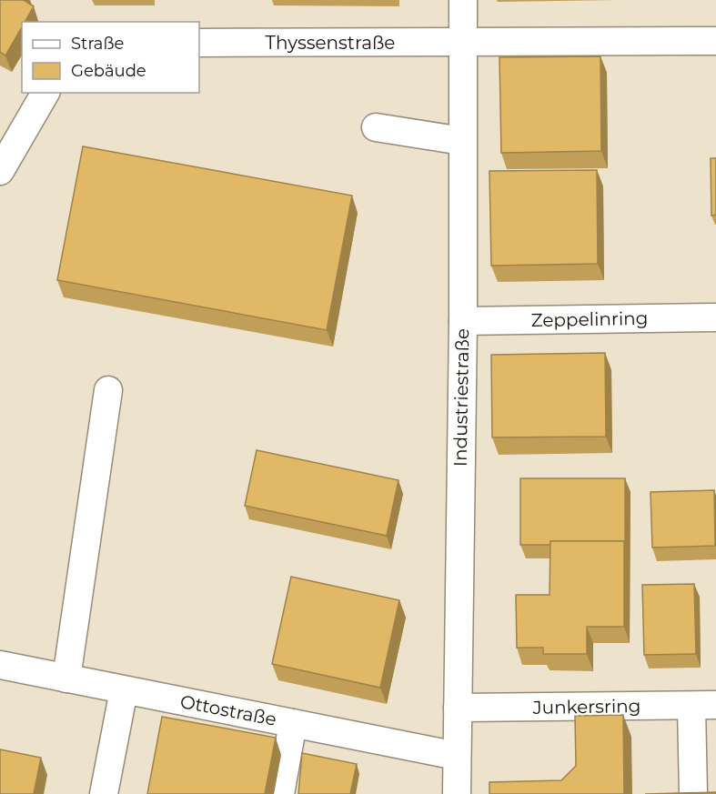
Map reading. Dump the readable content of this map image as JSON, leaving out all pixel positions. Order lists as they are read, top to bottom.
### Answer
{
  "streets": {
    "street": [
      "Thyssenstraße",
      "Zeppelinring",
      "Industriestraße",
      "Junkersring",
      "Ottostraße"
    ]
  },
  "crossings": [
    ["Thyssenstraße", "Industriestraße"],
    ["Zeppelinring", "Industriestraße"],
    ["Industriestraße", "Junkersring"],
    ["Industriestraße", "Ottostraße"]
  ],
  "legend": ["Straße", "Gebäude"]
}
